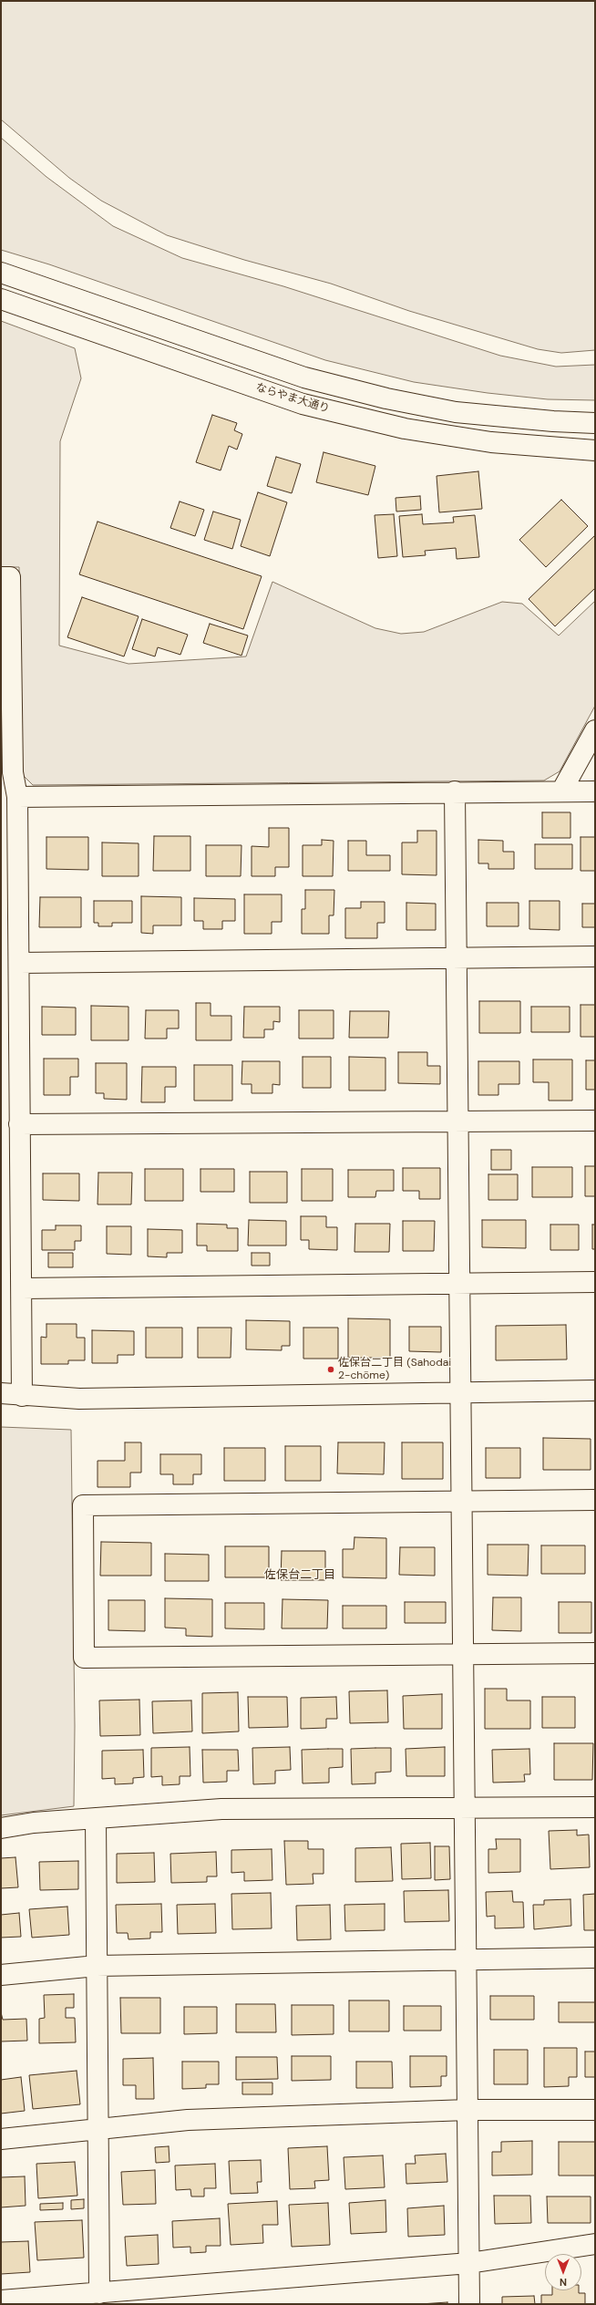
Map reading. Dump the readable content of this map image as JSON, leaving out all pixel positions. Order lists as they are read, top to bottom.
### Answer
{
  "streets": {
    "street": ["ならやま大通り"]
  },
  "districts": ["佐保台二丁目"],
  "places": ["佐保台二丁目 (Sahodai 2-chōme)"],
  "north": "bottom"
}
